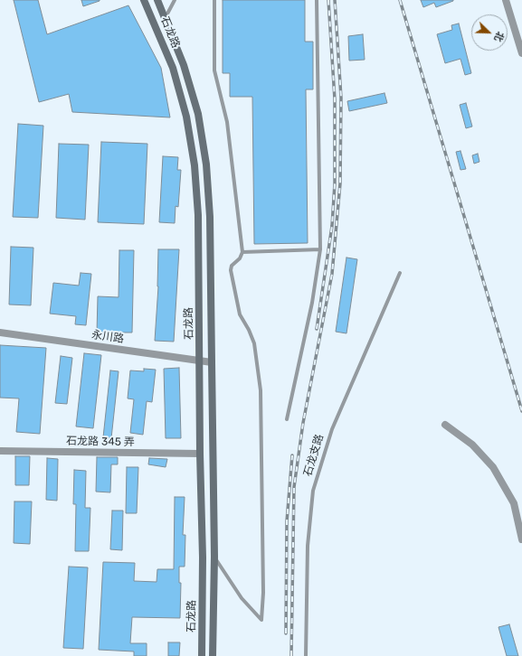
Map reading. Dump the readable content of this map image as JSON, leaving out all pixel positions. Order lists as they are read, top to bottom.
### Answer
{
  "streets": {
    "main road": ["石龙路"],
    "street": ["永川路", "石龙路 345 弄"],
    "lane": ["石龙支路"]
  },
  "crossings": [
    ["石龙路", "永川路"],
    ["石龙路", "石龙路 345 弄"]
  ],
  "north": "bottom right"
}
